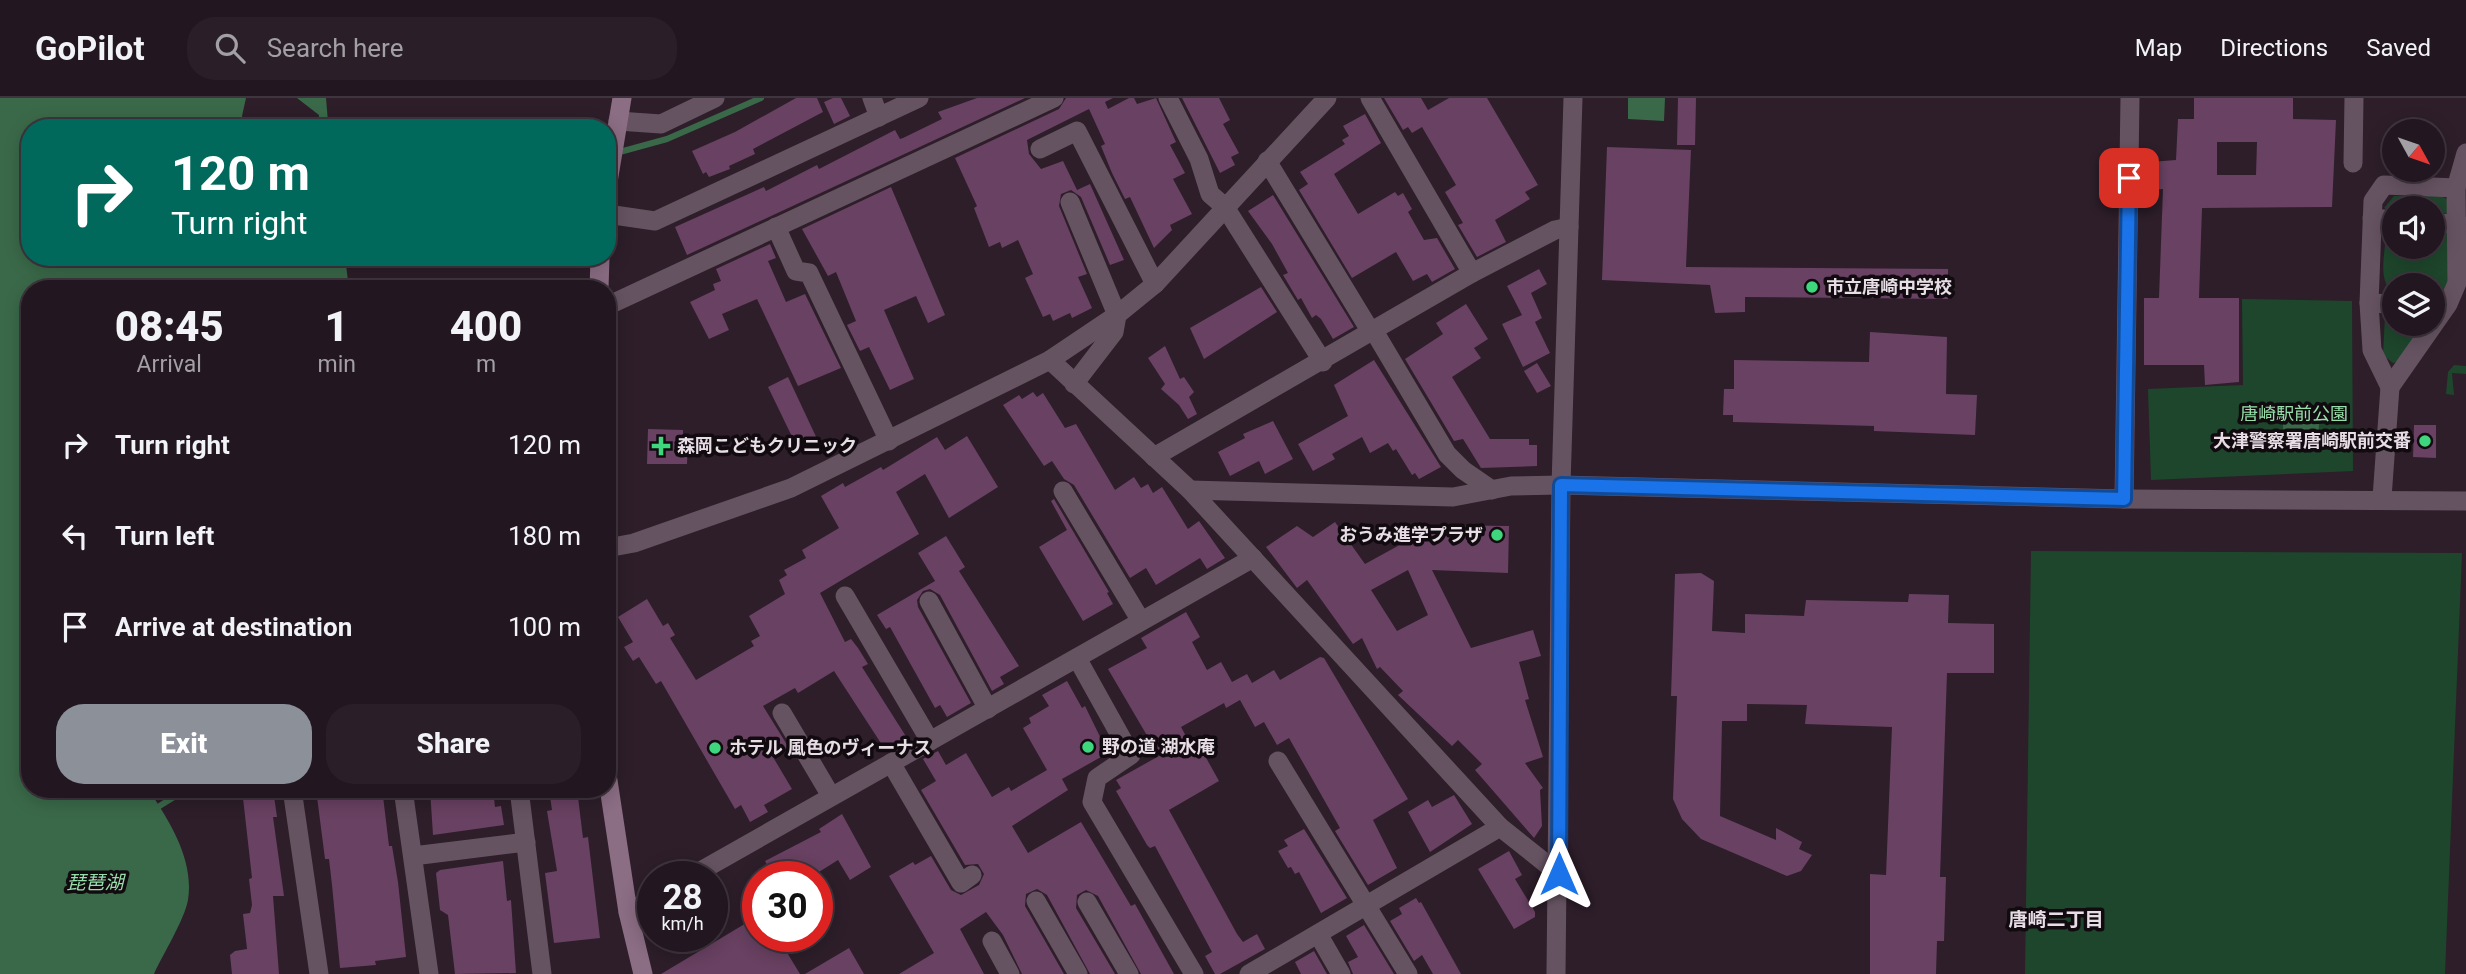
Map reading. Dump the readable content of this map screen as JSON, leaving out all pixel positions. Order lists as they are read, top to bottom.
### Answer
{
  "districts": ["唐崎二丁目"],
  "water": ["琵琶湖"],
  "parks": ["唐崎駅前公園"],
  "places": {
    "other": [
      "市立唐崎中学校",
      "大津警察署唐崎駅前交番",
      "おうみ進学プラザ",
      "野の道 湖水庵",
      "ホテル 風色のヴィーナス"
    ],
    "health": ["森岡こどもクリニック"]
  },
  "north": "bottom right",
  "page": {
    "header": "GoPilot",
    "search": "Search here",
    "nav": ["Map", "Directions", "Saved"],
    "turn": ["120 m", "Turn right"],
    "eta": [
      "08:45",
      "Arrival",
      "1",
      "min",
      "400",
      "m"
    ],
    "list": [
      {
        "name": "Turn right",
        "value": "120 m"
      },
      {
        "name": "Turn left",
        "value": "180 m"
      },
      {
        "name": "Arrive at destination",
        "value": "100 m"
      }
    ],
    "buttons": ["Exit", "Share"],
    "speed": "28 km/h",
    "limit": "30"
  }
}
